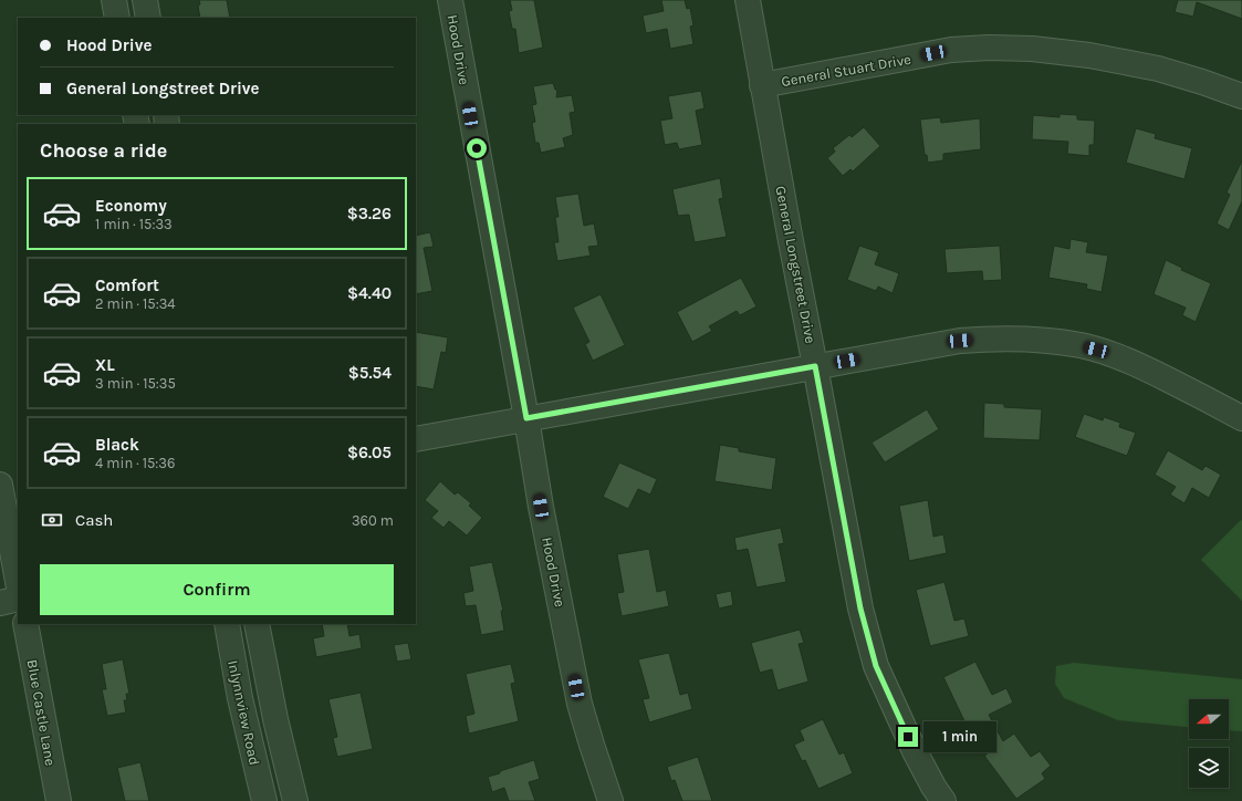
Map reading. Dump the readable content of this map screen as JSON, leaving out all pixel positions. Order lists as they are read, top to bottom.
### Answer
{
  "streets": {
    "street": [
      "Hood Drive",
      "General Stuart Drive",
      "General Longstreet Drive",
      "Blue Castle Lane",
      "Inlynnview Road"
    ]
  },
  "crossings": [
    ["General Stuart Drive", "General Longstreet Drive"]
  ],
  "north": "left",
  "page": {
    "banner": ["Hood Drive", "General Longstreet Drive"],
    "heading": "Choose a ride",
    "list": [
      {
        "name": "Economy",
        "note": "1 min · 15:33",
        "value": "$3.26"
      },
      {
        "name": "Comfort",
        "note": "2 min · 15:34",
        "value": "$4.40"
      },
      {
        "name": "XL",
        "note": "3 min · 15:35",
        "value": "$5.54"
      },
      {
        "name": "Black",
        "note": "4 min · 15:36",
        "value": "$6.05"
      }
    ],
    "pay": ["Cash", "360 m"],
    "buttons": "Confirm",
    "bubble": "1 min"
  }
}
